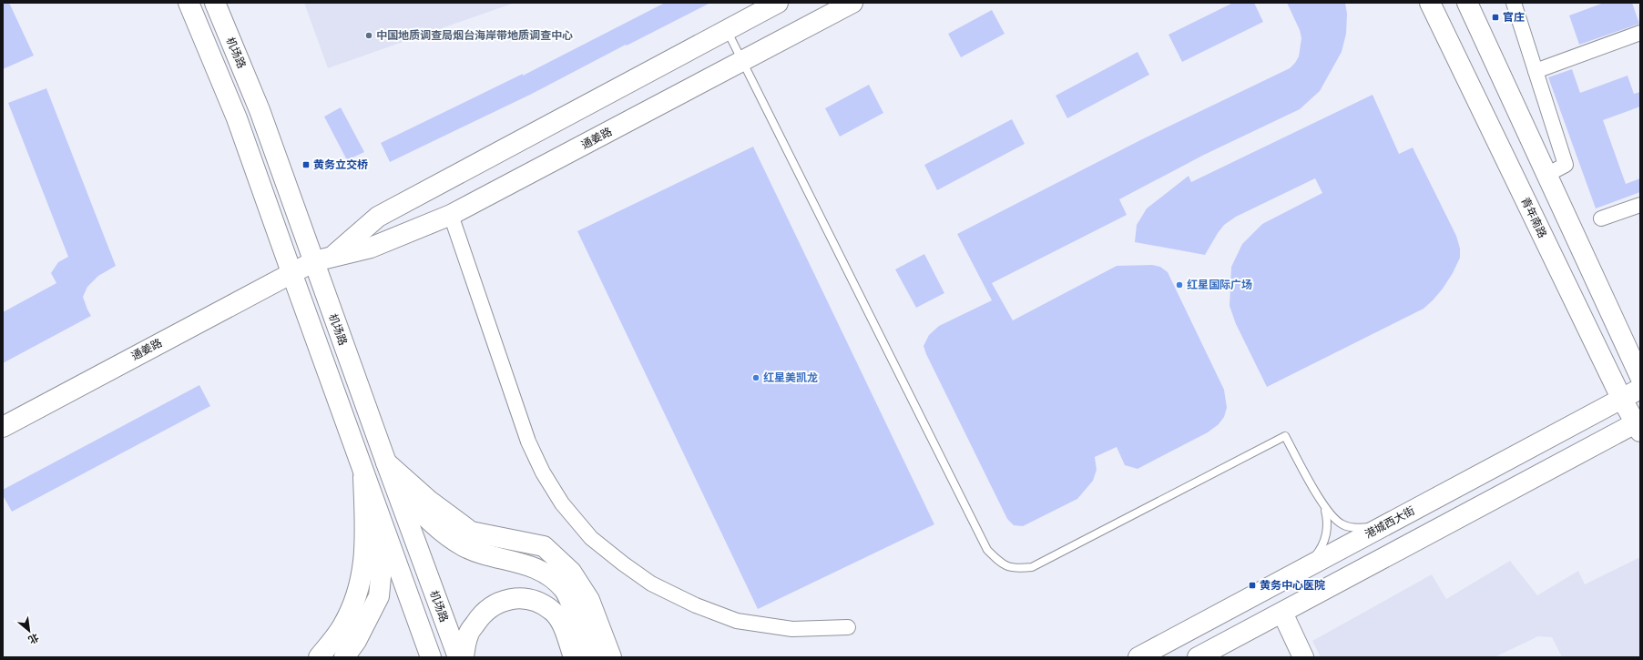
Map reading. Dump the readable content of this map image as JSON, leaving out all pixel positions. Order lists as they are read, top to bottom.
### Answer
{
  "streets": {
    "main road": [
      "机场路",
      "通姜路",
      "青年南路",
      "港城西大街"
    ]
  },
  "crossings": [
    ["机场路", "通姜路"],
    ["青年南路", "港城西大街"]
  ],
  "places": {
    "transit": ["官庄", "黄务立交桥", "黄务中心医院"],
    "other": ["中国地质调查局烟台海岸带地质调查中心", "红星国际广场", "红星美凯龙"]
  },
  "north": "bottom right"
}
